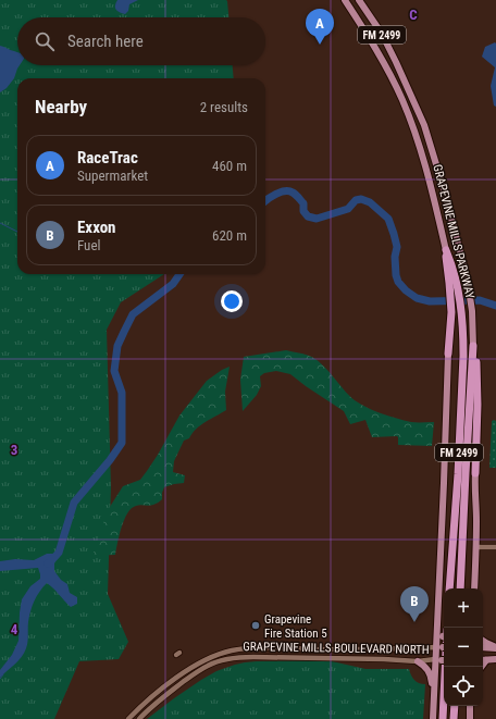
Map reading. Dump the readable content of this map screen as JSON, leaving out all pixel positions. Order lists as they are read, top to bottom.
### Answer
{
  "streets": {
    "highway": ["FM 2499", "GRAPEVINE MILLS PARKWAY"],
    "street": ["GRAPEVINE MILLS BOULEVARD NORTH"]
  },
  "places": ["Grapevine Fire Station 5"],
  "page": {
    "pins": ["A", "B"],
    "search": "Search here",
    "heading": ["Nearby", "2 results"],
    "list": [
      {
        "mark": "A",
        "name": "RaceTrac",
        "note": "Supermarket",
        "value": "460 m"
      },
      {
        "mark": "B",
        "name": "Exxon",
        "note": "Fuel",
        "value": "620 m"
      }
    ],
    "map_buttons": ["+", "−"]
  },
  "grid": {
    "columns": ["C"],
    "rows": ["3", "4"]
  }
}
